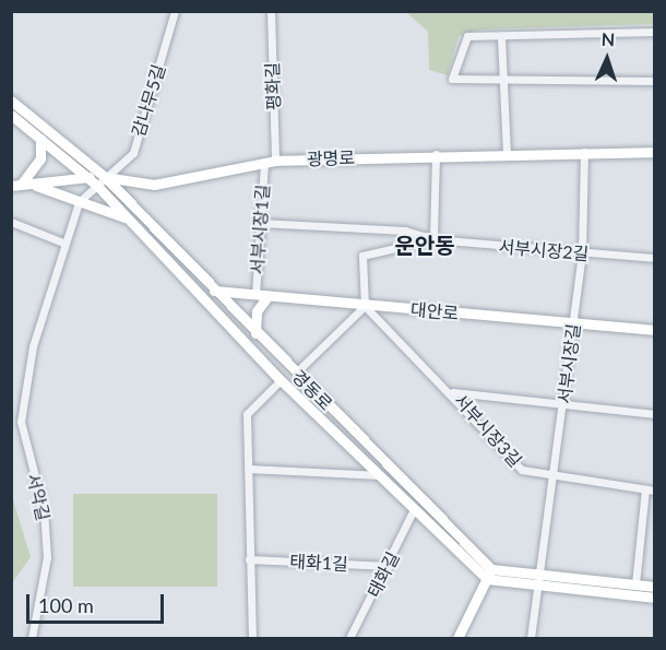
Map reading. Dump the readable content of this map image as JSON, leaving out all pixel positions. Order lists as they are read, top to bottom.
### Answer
{
  "streets": {
    "street": [
      "평화길",
      "감나무5길",
      "광명로",
      "서부시장1길",
      "서부시장2길",
      "대안로",
      "서부시장길",
      "경동로",
      "서부시장3길",
      "서악길",
      "태화1길",
      "태화길"
    ]
  },
  "crossings": [
    ["평화길", "광명로"],
    ["감나무5길", "광명로"],
    ["감나무5길", "경동로"],
    ["감나무5길", "서악길"],
    ["광명로", "서부시장1길"],
    ["광명로", "서부시장길"],
    ["광명로", "경동로"],
    ["광명로", "서악길"],
    ["서부시장1길", "대안로"],
    ["서부시장2길", "대안로"],
    ["서부시장2길", "서부시장길"],
    ["서부시장2길", "서부시장3길"],
    ["대안로", "서부시장길"],
    ["대안로", "경동로"],
    ["대안로", "서부시장3길"],
    ["서부시장길", "서부시장3길"],
    ["경동로", "서악길"],
    ["경동로", "태화길"],
    ["태화1길", "태화길"]
  ],
  "districts": ["운안동"],
  "scale_bar": "100 m",
  "north": "top"
}
